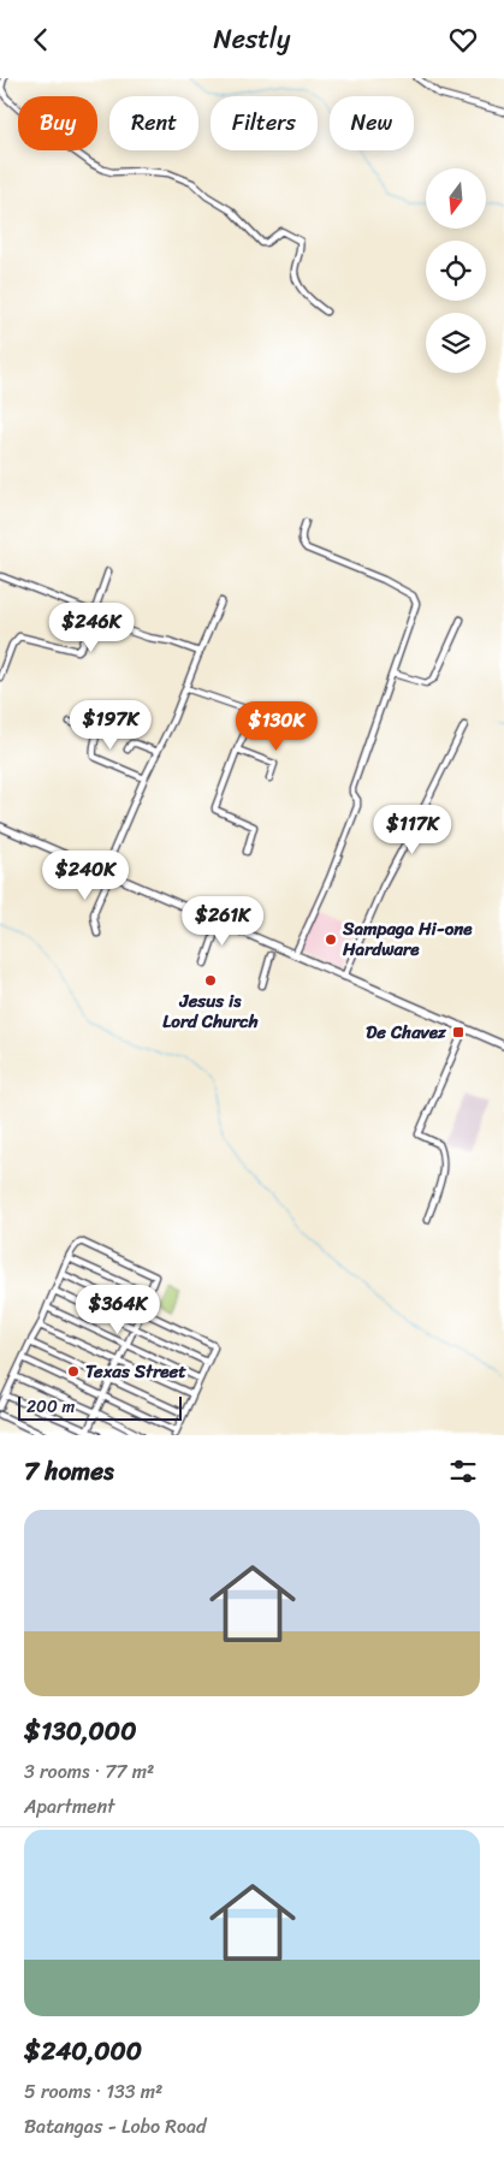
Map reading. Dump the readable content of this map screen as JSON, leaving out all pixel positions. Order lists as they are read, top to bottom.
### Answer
{
  "places": {
    "other": ["Sampaga Hi-one Hardware", "Jesus is Lord Church", "Texas Street"],
    "transit": ["De Chavez"]
  },
  "scale_bar": "200 m",
  "north": "bottom",
  "page": {
    "header": "Nestly",
    "chip": [
      "Buy",
      "Rent",
      "Filters",
      "New"
    ],
    "price": [
      "$246K",
      "$197K",
      "$130K",
      "$117K",
      "$240K",
      "$261K",
      "$364K"
    ],
    "scale": "200 m",
    "heading": "7 homes",
    "list": [
      {
        "name": "$130,000",
        "note": "3 rooms · 77 m² · Apartment"
      },
      {
        "name": "$240,000",
        "note": "5 rooms · 133 m² · Batangas - Lobo Road"
      }
    ]
  }
}
